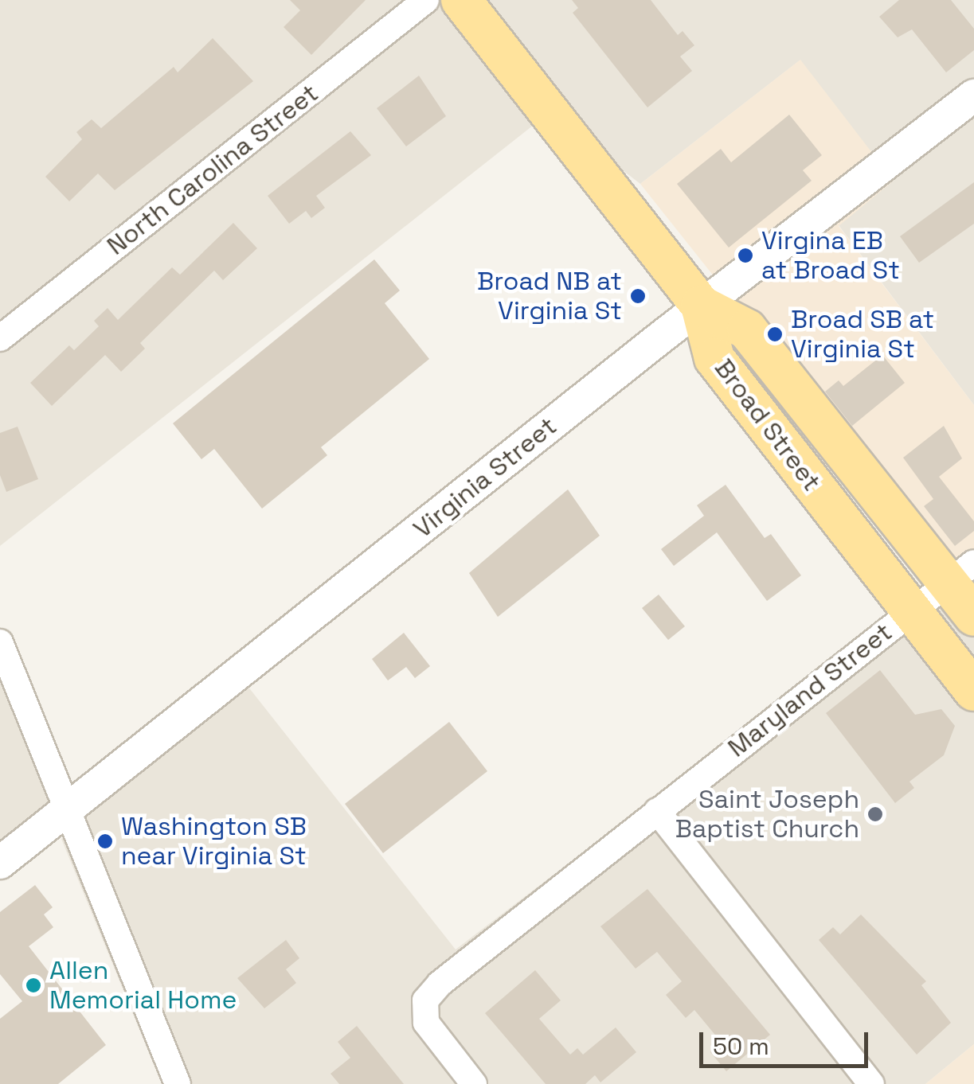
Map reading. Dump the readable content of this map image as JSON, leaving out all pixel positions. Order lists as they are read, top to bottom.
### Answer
{
  "streets": {
    "main road": ["Broad Street"],
    "street": ["North Carolina Street", "Virginia Street", "Maryland Street"]
  },
  "crossings": [
    ["Broad Street", "Virginia Street"],
    ["Broad Street", "Maryland Street"]
  ],
  "places": [
    "Virgina EB at Broad St",
    "Broad NB at Virginia St",
    "Broad SB at Virginia St",
    "Saint Joseph Baptist Church",
    "Washington SB near Virginia St",
    "Allen Memorial Home"
  ],
  "scale_bar": "50 m"
}
